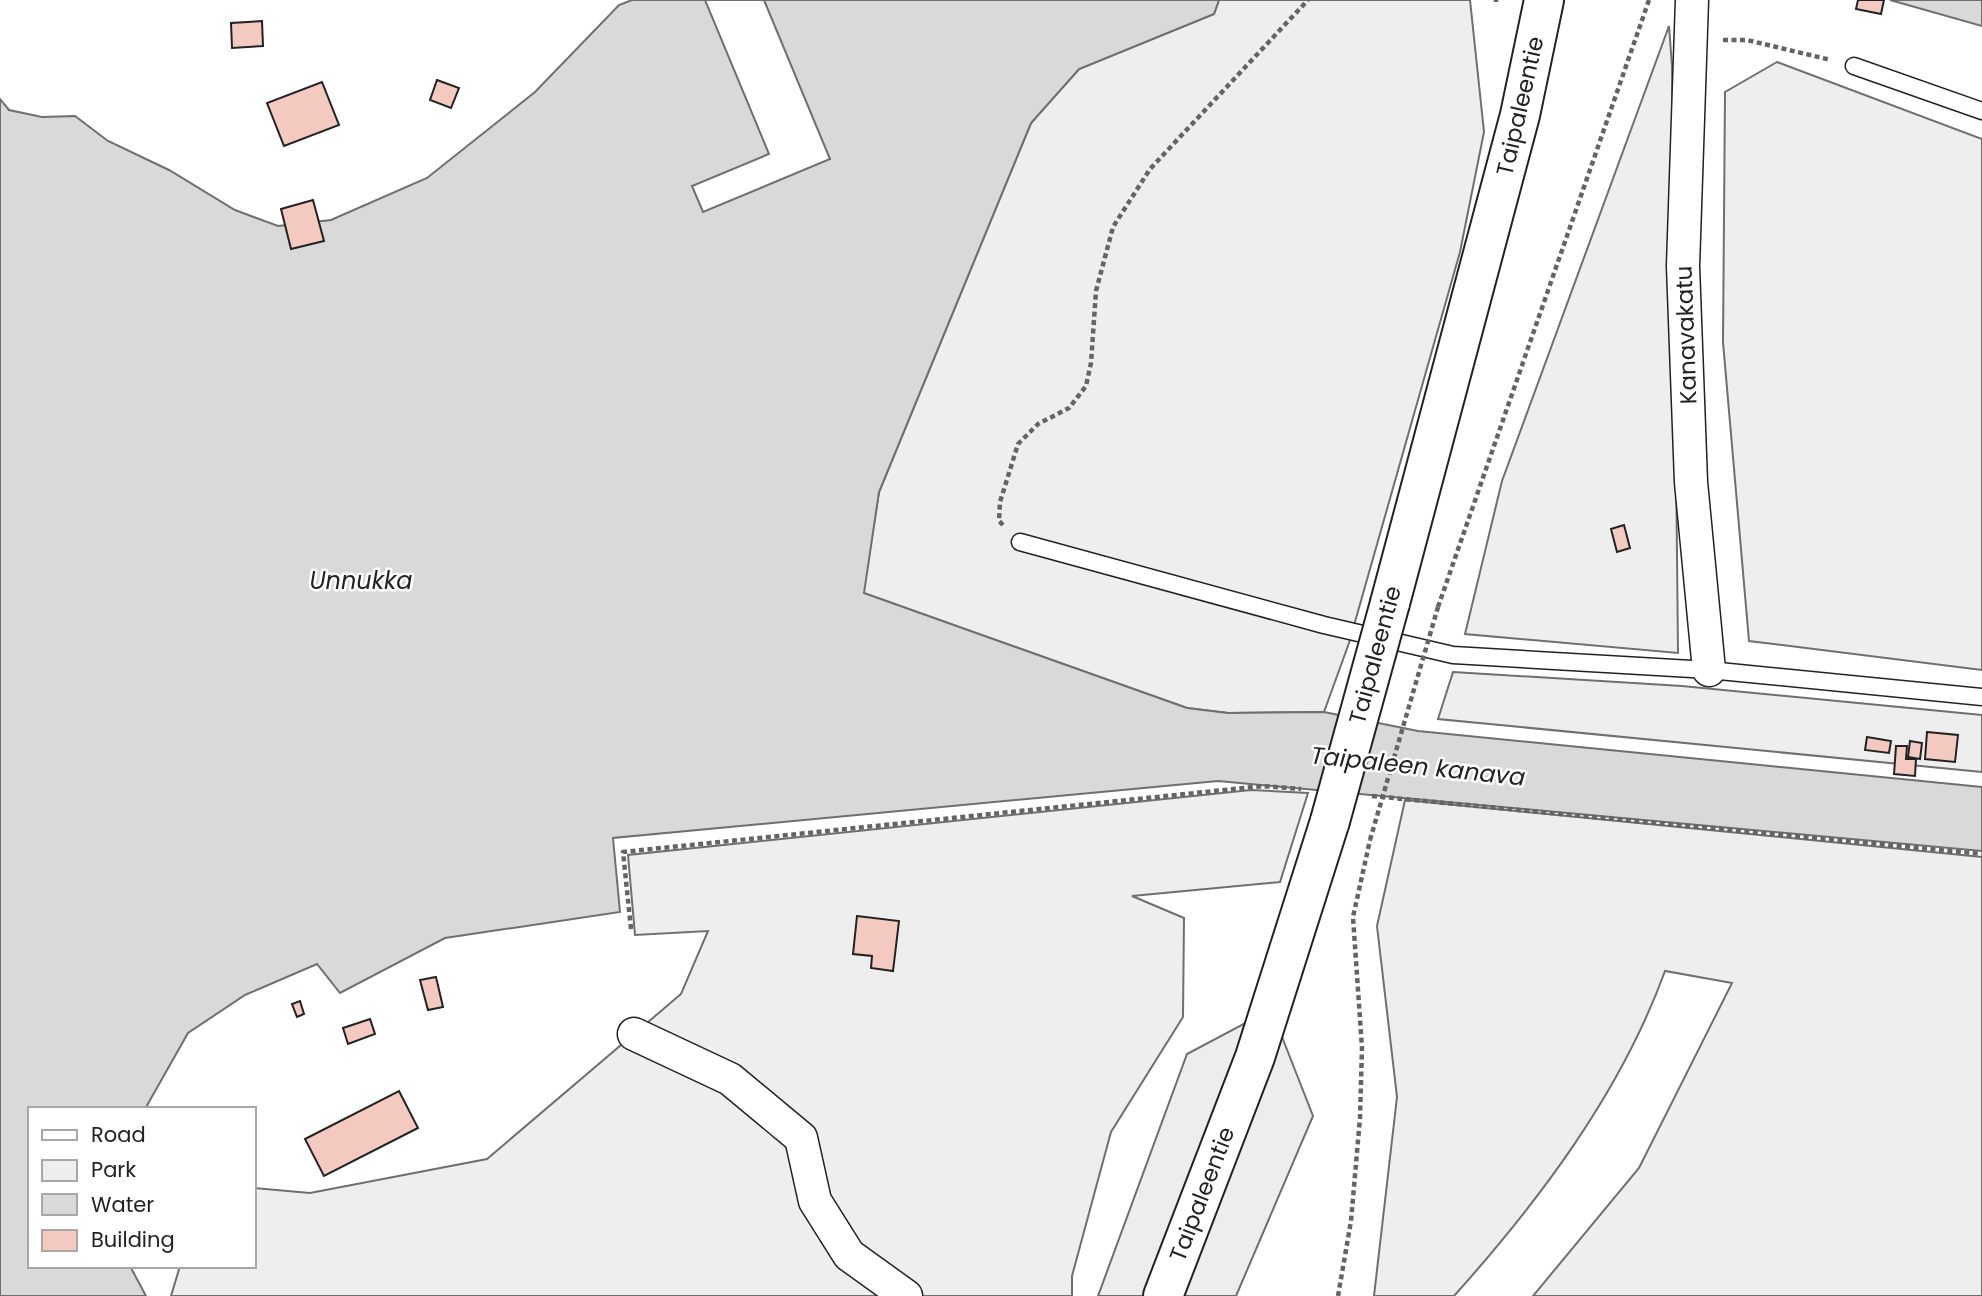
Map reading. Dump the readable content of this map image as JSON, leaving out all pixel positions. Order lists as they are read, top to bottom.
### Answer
{
  "streets": {
    "highway": ["Taipaleentie"],
    "street": ["Kanavakatu"]
  },
  "water": ["Unnukka", "Taipaleen kanava"],
  "legend": [
    "Road",
    "Park",
    "Water",
    "Building"
  ]
}
